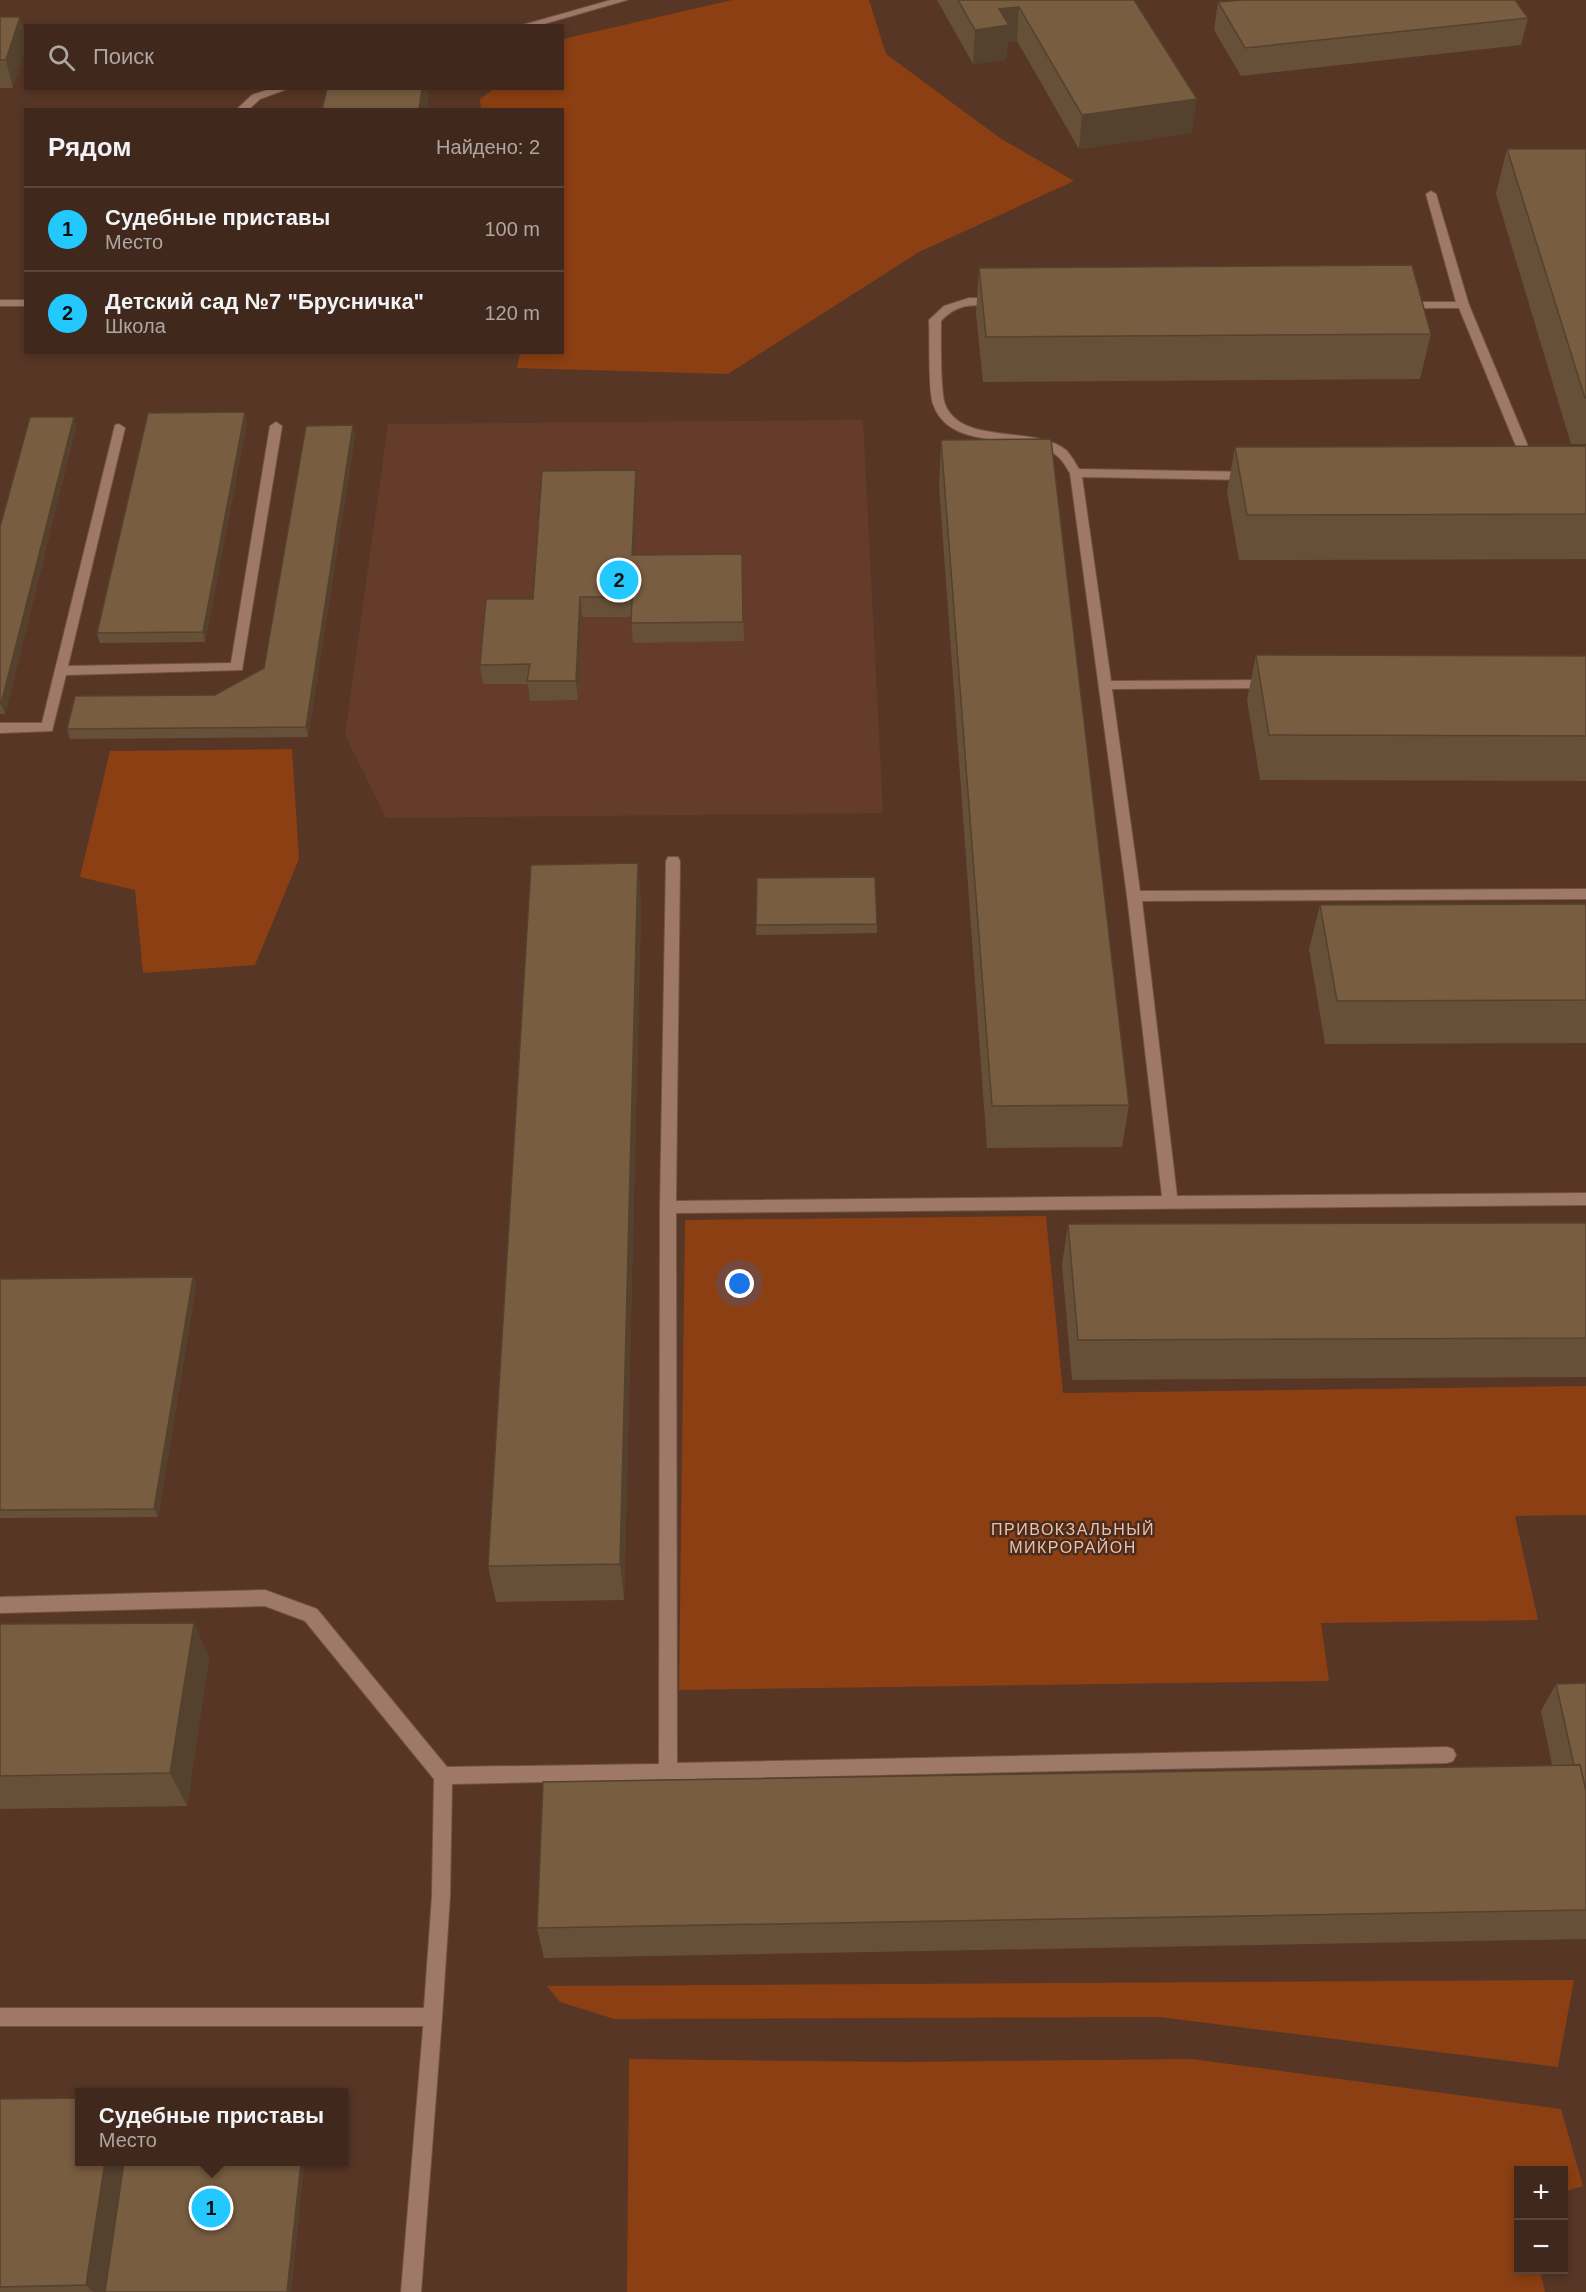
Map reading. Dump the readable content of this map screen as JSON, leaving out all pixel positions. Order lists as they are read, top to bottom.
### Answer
{
  "districts": ["ПРИВОКЗАЛЬНЫЙ МИКРОРАЙОН"],
  "page": {
    "search": "Поиск",
    "heading": ["Рядом", "Найдено: 2"],
    "list": [
      {
        "mark": "1",
        "name": "Судебные приставы",
        "note": "Место",
        "value": "100 m"
      },
      {
        "mark": "2",
        "name": "Детский сад №7 \"Брусничка\"",
        "note": "Школа",
        "value": "120 m"
      }
    ],
    "pins": ["2", "1"],
    "popup": ["Судебные приставы", "Место"],
    "map_buttons": ["+", "−"]
  }
}
